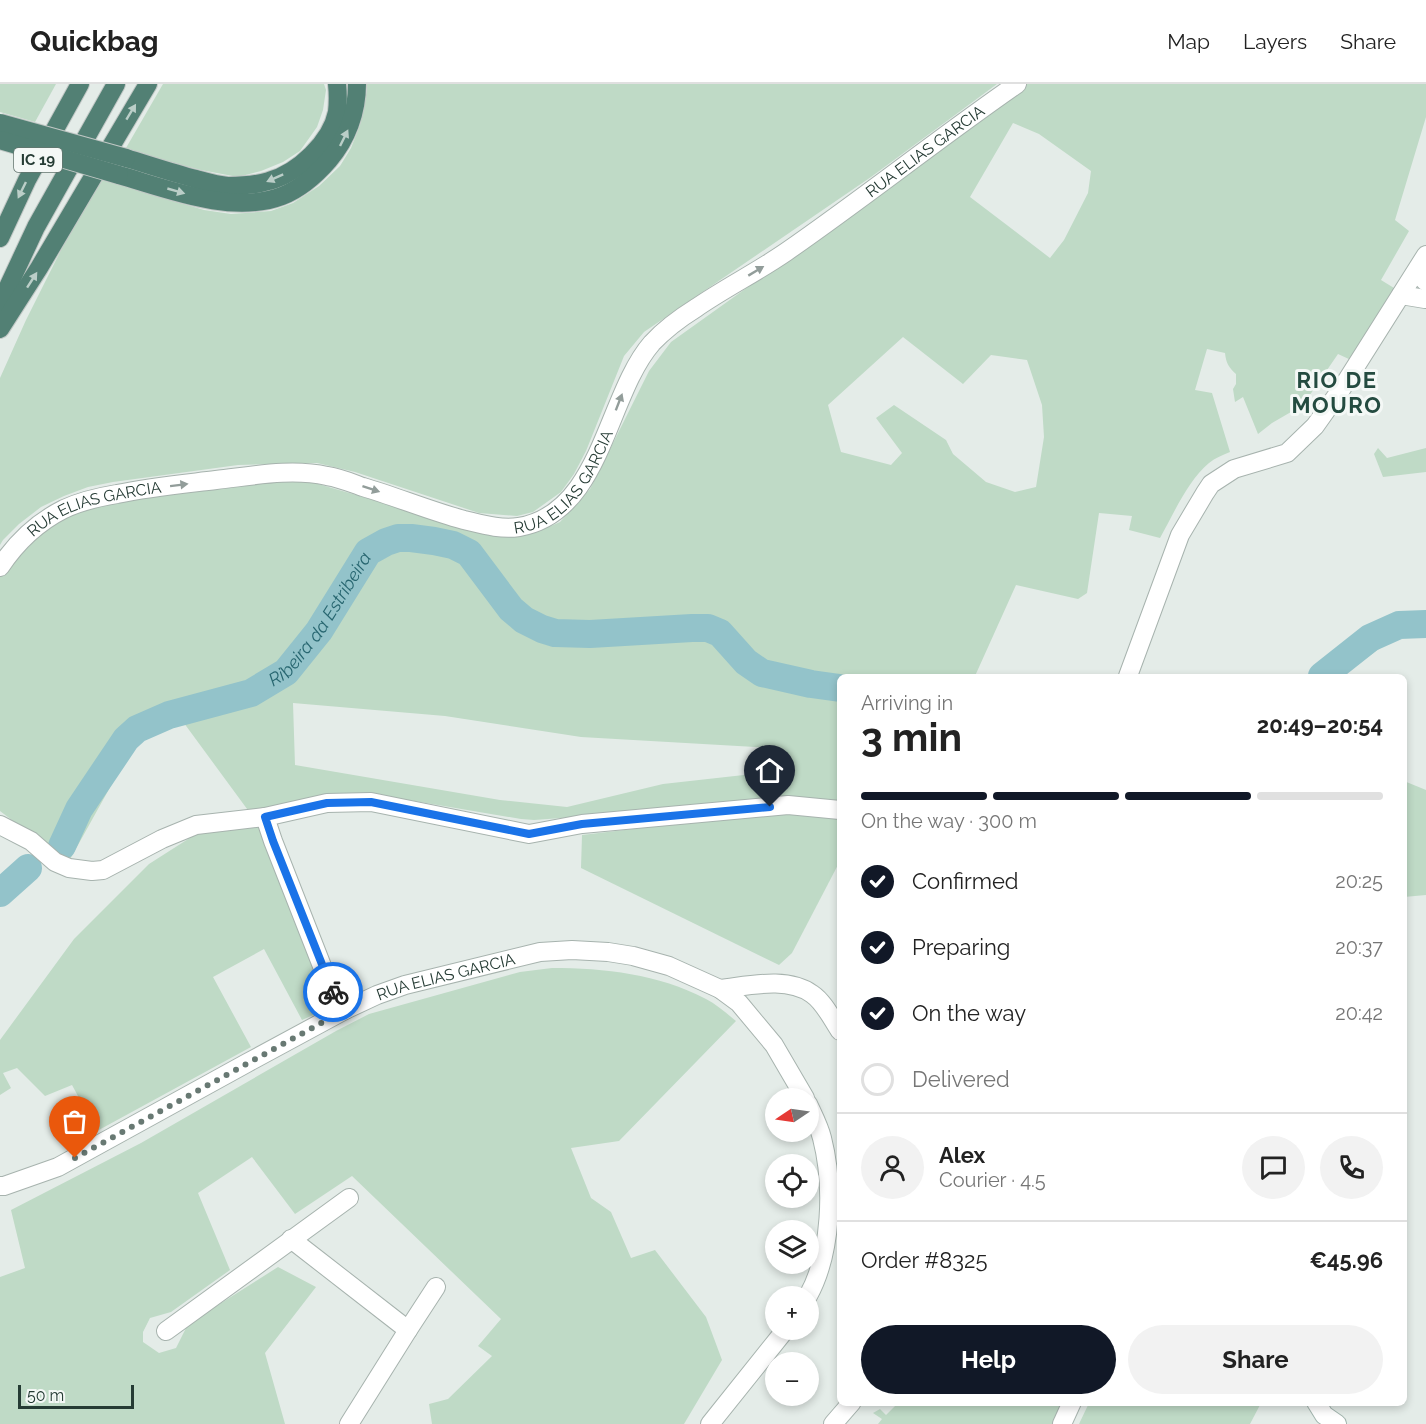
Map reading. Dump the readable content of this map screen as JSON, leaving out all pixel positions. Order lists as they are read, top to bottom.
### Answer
{
  "streets": {
    "highway": ["IC 19"],
    "street": ["RUA ELIAS GARCIA"]
  },
  "one_way": ["RUA ELIAS GARCIA"],
  "districts": ["RIO DE MOURO"],
  "water": ["Ribeira da Estribeira"],
  "scale_bar": "50 m",
  "north": "left",
  "page": {
    "header": "Quickbag",
    "nav": ["Map", "Layers", "Share"],
    "heading": ["3 min", "Arriving in", "20:49–20:54"],
    "panel": [
      "Alex",
      "Courier · 4.5",
      "Order #8325",
      "€45.96"
    ],
    "bar": "On the way · 300 m",
    "list": [
      ["Confirmed", "20:25"],
      ["Preparing", "20:37"],
      ["On the way", "20:42"],
      "Delivered"
    ],
    "map_buttons": ["+", "−"],
    "buttons": ["Help", "Share"],
    "scale": "50 m"
  }
}
